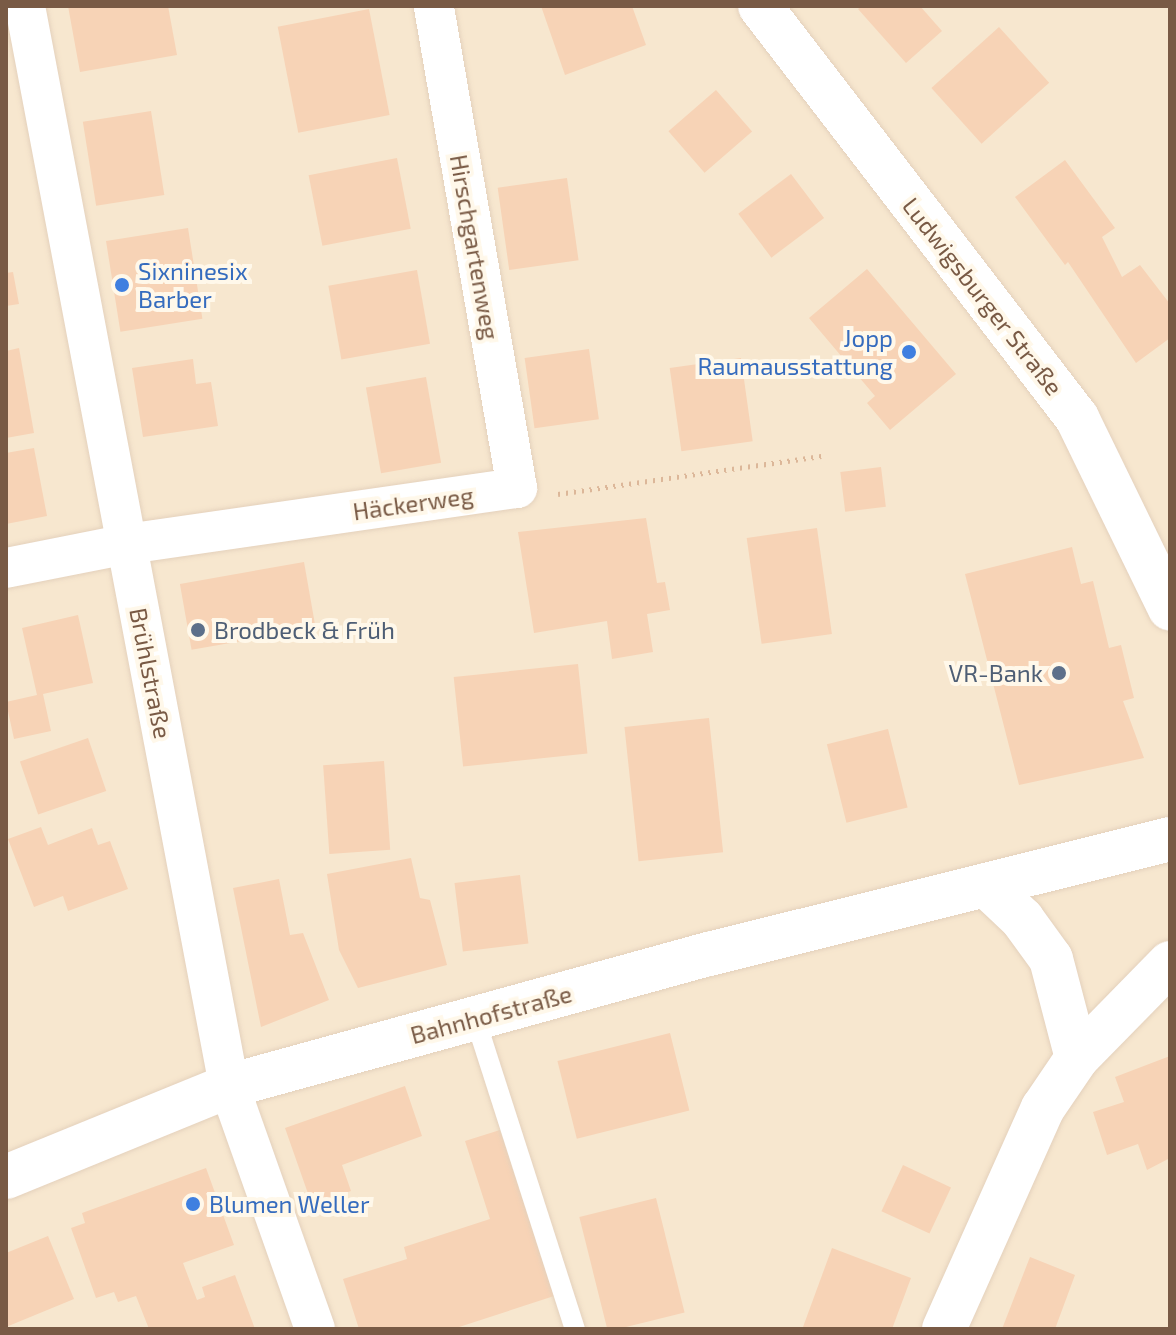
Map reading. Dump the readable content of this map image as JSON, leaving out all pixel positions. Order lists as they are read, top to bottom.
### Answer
{
  "streets": {
    "street": [
      "Hirschgartenweg",
      "Ludwigsburger Straße",
      "Häckerweg",
      "Brühlstraße",
      "Bahnhofstraße"
    ]
  },
  "crossings": [
    ["Hirschgartenweg", "Häckerweg"],
    ["Häckerweg", "Brühlstraße"],
    ["Brühlstraße", "Bahnhofstraße"]
  ],
  "places": [
    "Sixninesix Barber",
    "Jopp Raumausstattung",
    "Brodbeck & Früh",
    "VR-Bank",
    "Blumen Weller"
  ]
}
